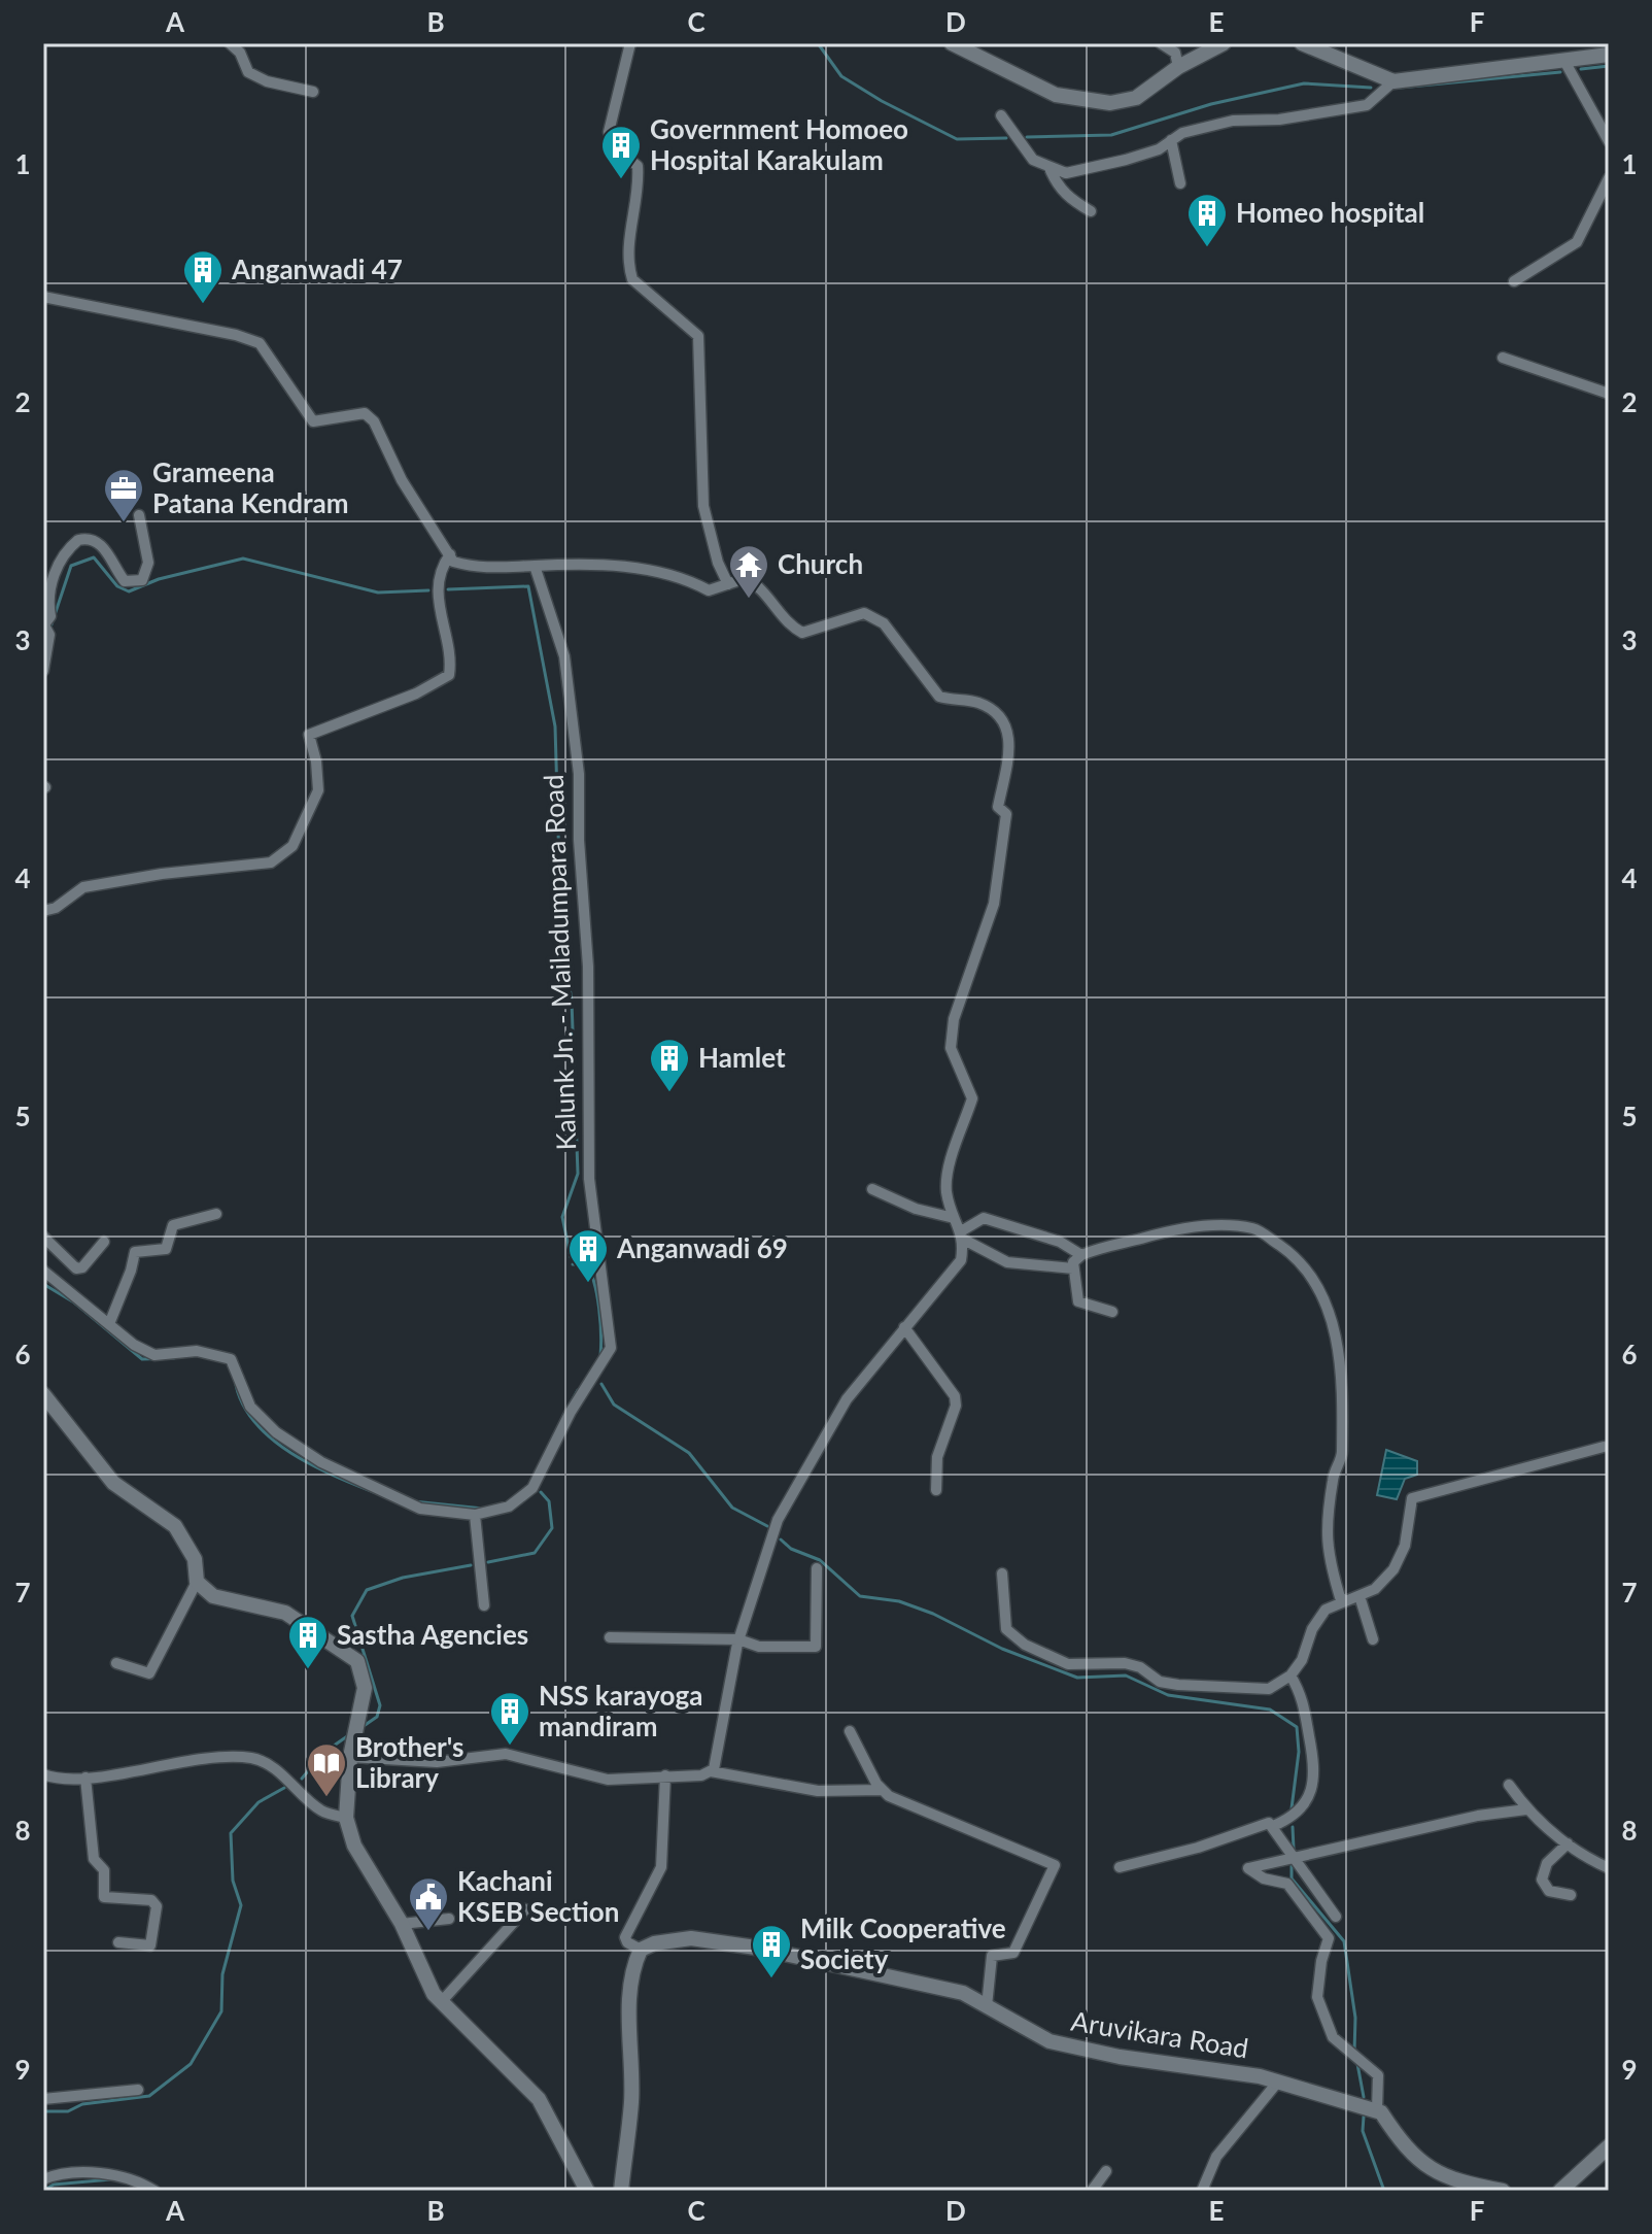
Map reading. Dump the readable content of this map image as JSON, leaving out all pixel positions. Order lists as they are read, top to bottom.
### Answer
{
  "streets": {
    "main road": ["Aruvikara Road"],
    "street": ["Kalunk Jn. - Mailadumpara Road"]
  },
  "places": {
    "building": [
      "Government Homoeo Hospital Karakulam",
      "Homeo hospital",
      "Anganwadi 47",
      "Hamlet",
      "Anganwadi 69",
      "Sastha Agencies",
      "NSS karayoga mandiram",
      "Milk Cooperative Society"
    ],
    "office": ["Grameena Patana Kendram"],
    "temple": ["Church"],
    "library": ["Brother's Library"],
    "public building": ["Kachani KSEB Section"]
  },
  "grid": {
    "columns": [
      "A",
      "B",
      "C",
      "D",
      "E",
      "F"
    ],
    "rows": [
      "1",
      "2",
      "3",
      "4",
      "5",
      "6",
      "7",
      "8",
      "9"
    ]
  }
}
